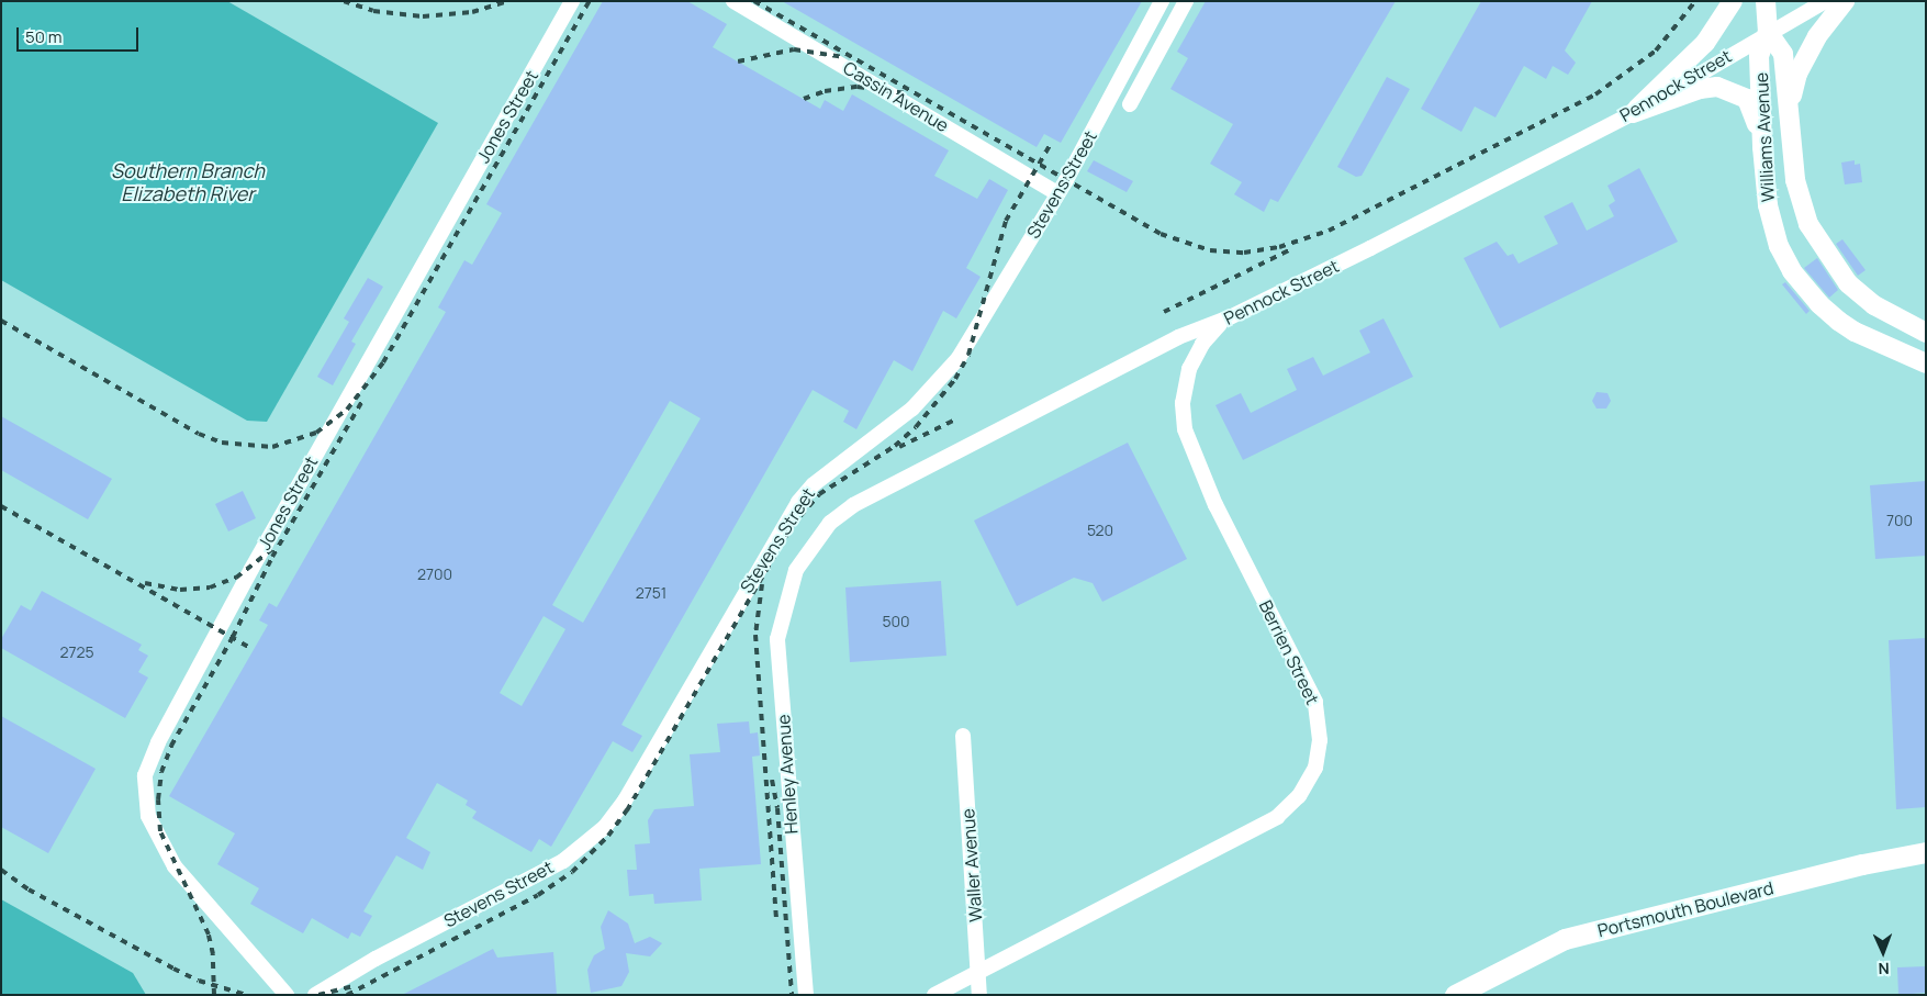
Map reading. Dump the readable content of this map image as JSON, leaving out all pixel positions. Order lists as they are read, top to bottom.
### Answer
{
  "streets": {
    "main road": ["Portsmouth Boulevard"],
    "street": [
      "Pennock Street",
      "Cassin Avenue",
      "Jones Street",
      "Williams Avenue",
      "Stevens Street",
      "Berrien Street",
      "Henley Avenue",
      "Waller Avenue"
    ]
  },
  "crossings": [
    ["Pennock Street", "Williams Avenue"],
    ["Pennock Street", "Berrien Street"],
    ["Pennock Street", "Henley Avenue"],
    ["Cassin Avenue", "Stevens Street"],
    ["Berrien Street", "Waller Avenue"]
  ],
  "water": ["Southern Branch Elizabeth River"],
  "house_numbers": [
    "700",
    "520",
    "2700",
    "2751",
    "500",
    "2725"
  ],
  "scale_bar": "50 m",
  "north": "bottom"
}
